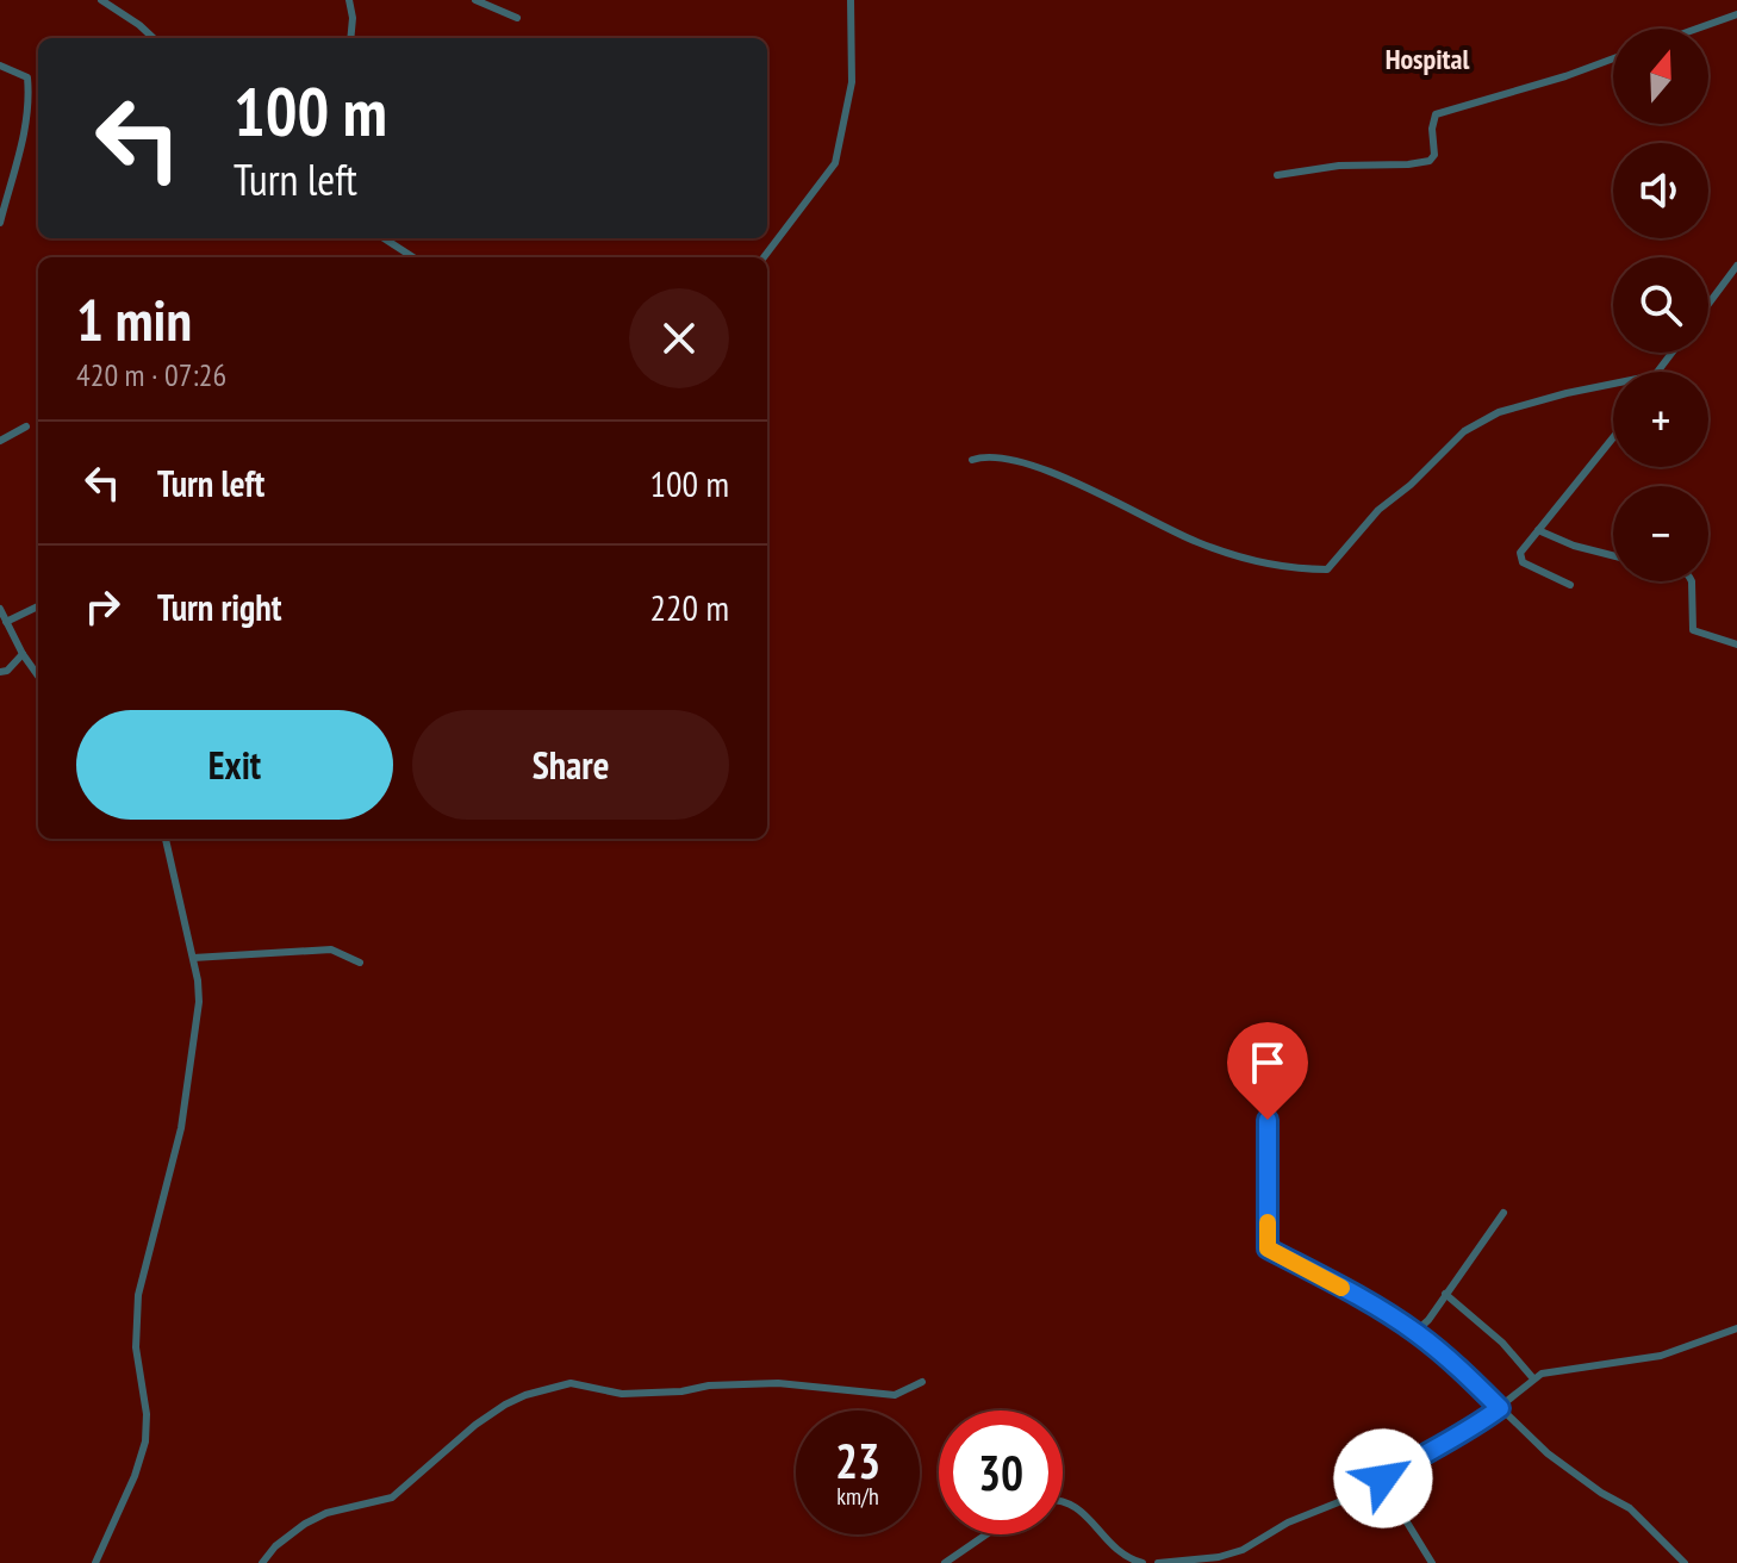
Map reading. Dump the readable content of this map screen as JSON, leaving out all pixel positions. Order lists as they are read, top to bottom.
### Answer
{
  "districts": ["Hospital"],
  "north": "top",
  "page": {
    "map_buttons": ["+", "−"],
    "turn": ["100 m", "Turn left"],
    "heading": ["1 min", "420 m · 07:26"],
    "list": [
      {
        "name": "Turn left",
        "value": "100 m"
      },
      {
        "name": "Turn right",
        "value": "220 m"
      }
    ],
    "buttons": ["Exit", "Share"],
    "speed": "23 km/h",
    "limit": "30"
  }
}
